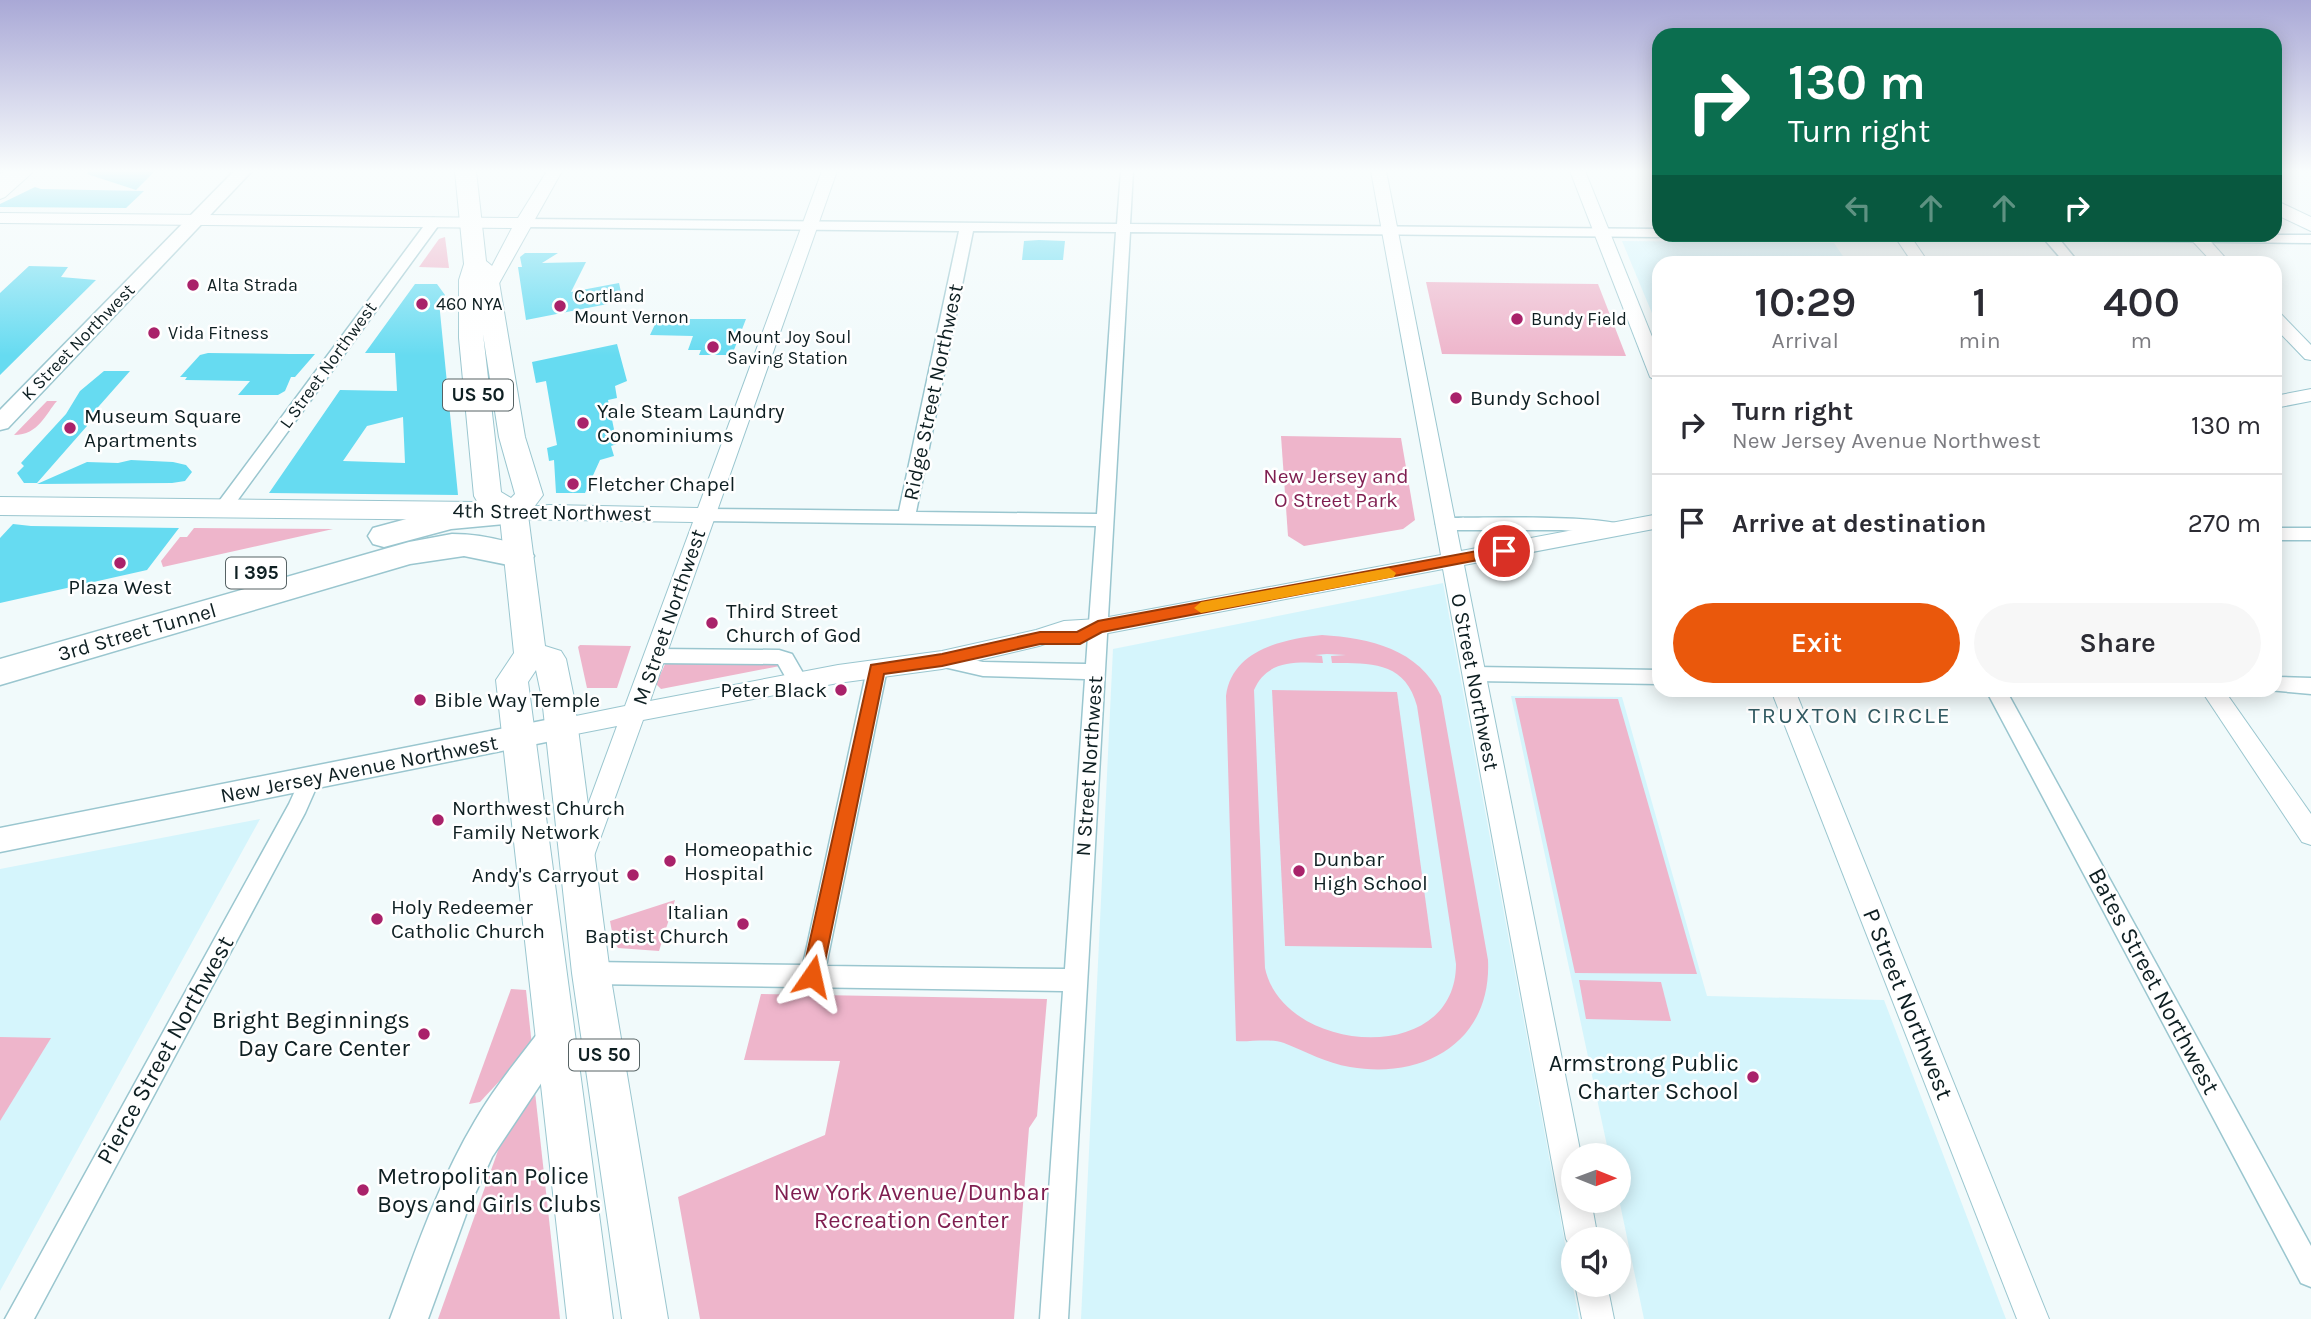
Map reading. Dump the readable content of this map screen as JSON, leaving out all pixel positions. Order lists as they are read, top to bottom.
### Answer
{
  "streets": {
    "highway": ["US 50", "I 395", "3rd Street Tunnel"],
    "main road": ["K Street Northwest", "4th Street Northwest", "New Jersey Avenue Northwest"],
    "street": [
      "L Street Northwest",
      "Ridge Street Northwest",
      "M Street Northwest",
      "O Street Northwest",
      "N Street Northwest",
      "Bates Street Northwest",
      "P Street Northwest",
      "Pierce Street Northwest"
    ]
  },
  "crossings": [
    ["L Street Northwest", "4th Street Northwest"],
    ["Ridge Street Northwest", "4th Street Northwest"],
    ["US 50", "4th Street Northwest"],
    ["US 50", "M Street Northwest"],
    ["US 50", "3rd Street Tunnel"],
    ["US 50", "New Jersey Avenue Northwest"],
    ["4th Street Northwest", "M Street Northwest"],
    ["4th Street Northwest", "3rd Street Tunnel"],
    ["4th Street Northwest", "N Street Northwest"],
    ["M Street Northwest", "New Jersey Avenue Northwest"],
    ["O Street Northwest", "New Jersey Avenue Northwest"],
    ["N Street Northwest", "New Jersey Avenue Northwest"],
    ["New Jersey Avenue Northwest", "Pierce Street Northwest"]
  ],
  "districts": ["TRUXTON CIRCLE"],
  "parks": ["New Jersey and O Street Park", "New York Avenue/Dunbar Recreation Center"],
  "places": [
    "Alta Strada",
    "460 NYA",
    "Cortland Mount Vernon",
    "Bundy Field",
    "Vida Fitness",
    "Mount Joy Soul Saving Station",
    "Bundy School",
    "Yale Steam Laundry Conominiums",
    "Museum Square Apartments",
    "Fletcher Chapel",
    "Plaza West",
    "Third Street Church of God",
    "Peter Black",
    "Bible Way Temple",
    "Northwest Church Family Network",
    "Homeopathic Hospital",
    "Dunbar High School",
    "Andy's Carryout",
    "Holy Redeemer Catholic Church",
    "Italian Baptist Church",
    "Bright Beginnings Day Care Center",
    "Armstrong Public Charter School",
    "Metropolitan Police Boys and Girls Clubs"
  ],
  "north": "right",
  "page": {
    "turn": ["130 m", "Turn right"],
    "eta": [
      "10:29",
      "Arrival",
      "1",
      "min",
      "400",
      "m"
    ],
    "list": [
      {
        "name": "Turn right",
        "note": "New Jersey Avenue Northwest",
        "value": "130 m"
      },
      {
        "name": "Arrive at destination",
        "value": "270 m"
      }
    ],
    "buttons": ["Exit", "Share"]
  }
}
